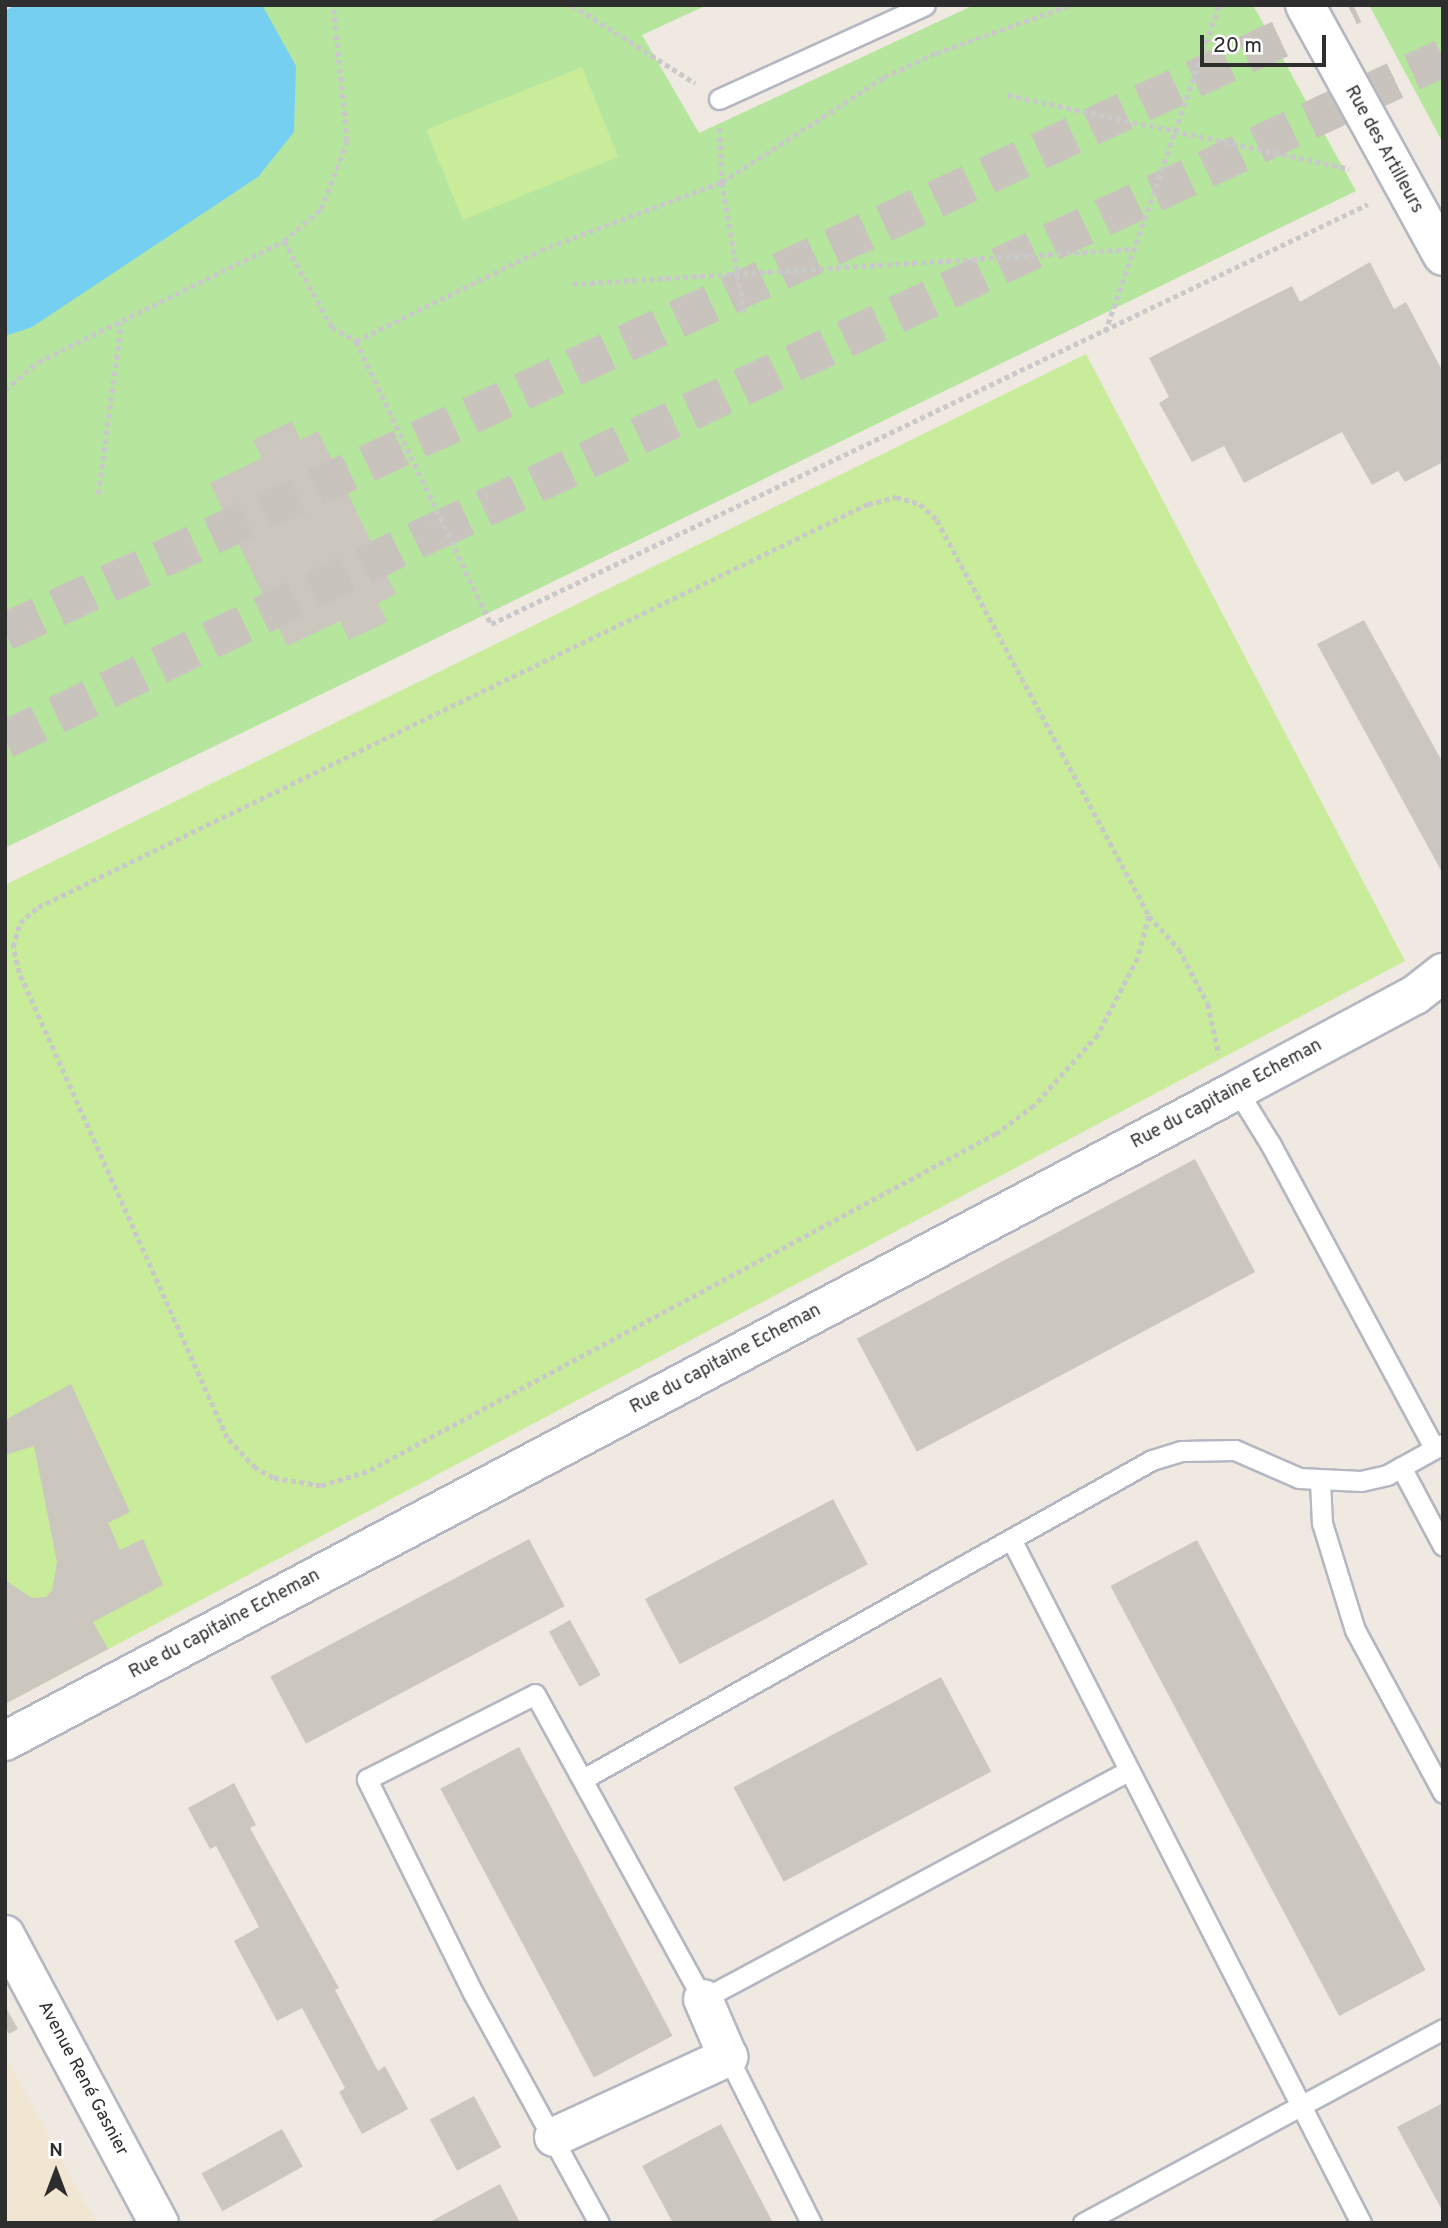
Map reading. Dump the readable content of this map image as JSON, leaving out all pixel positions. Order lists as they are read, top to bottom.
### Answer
{
  "streets": {
    "street": ["Rue des Artilleurs", "Rue du capitaine Echeman", "Avenue René Gasnier"]
  },
  "scale_bar": "20 m",
  "north": "top"
}
